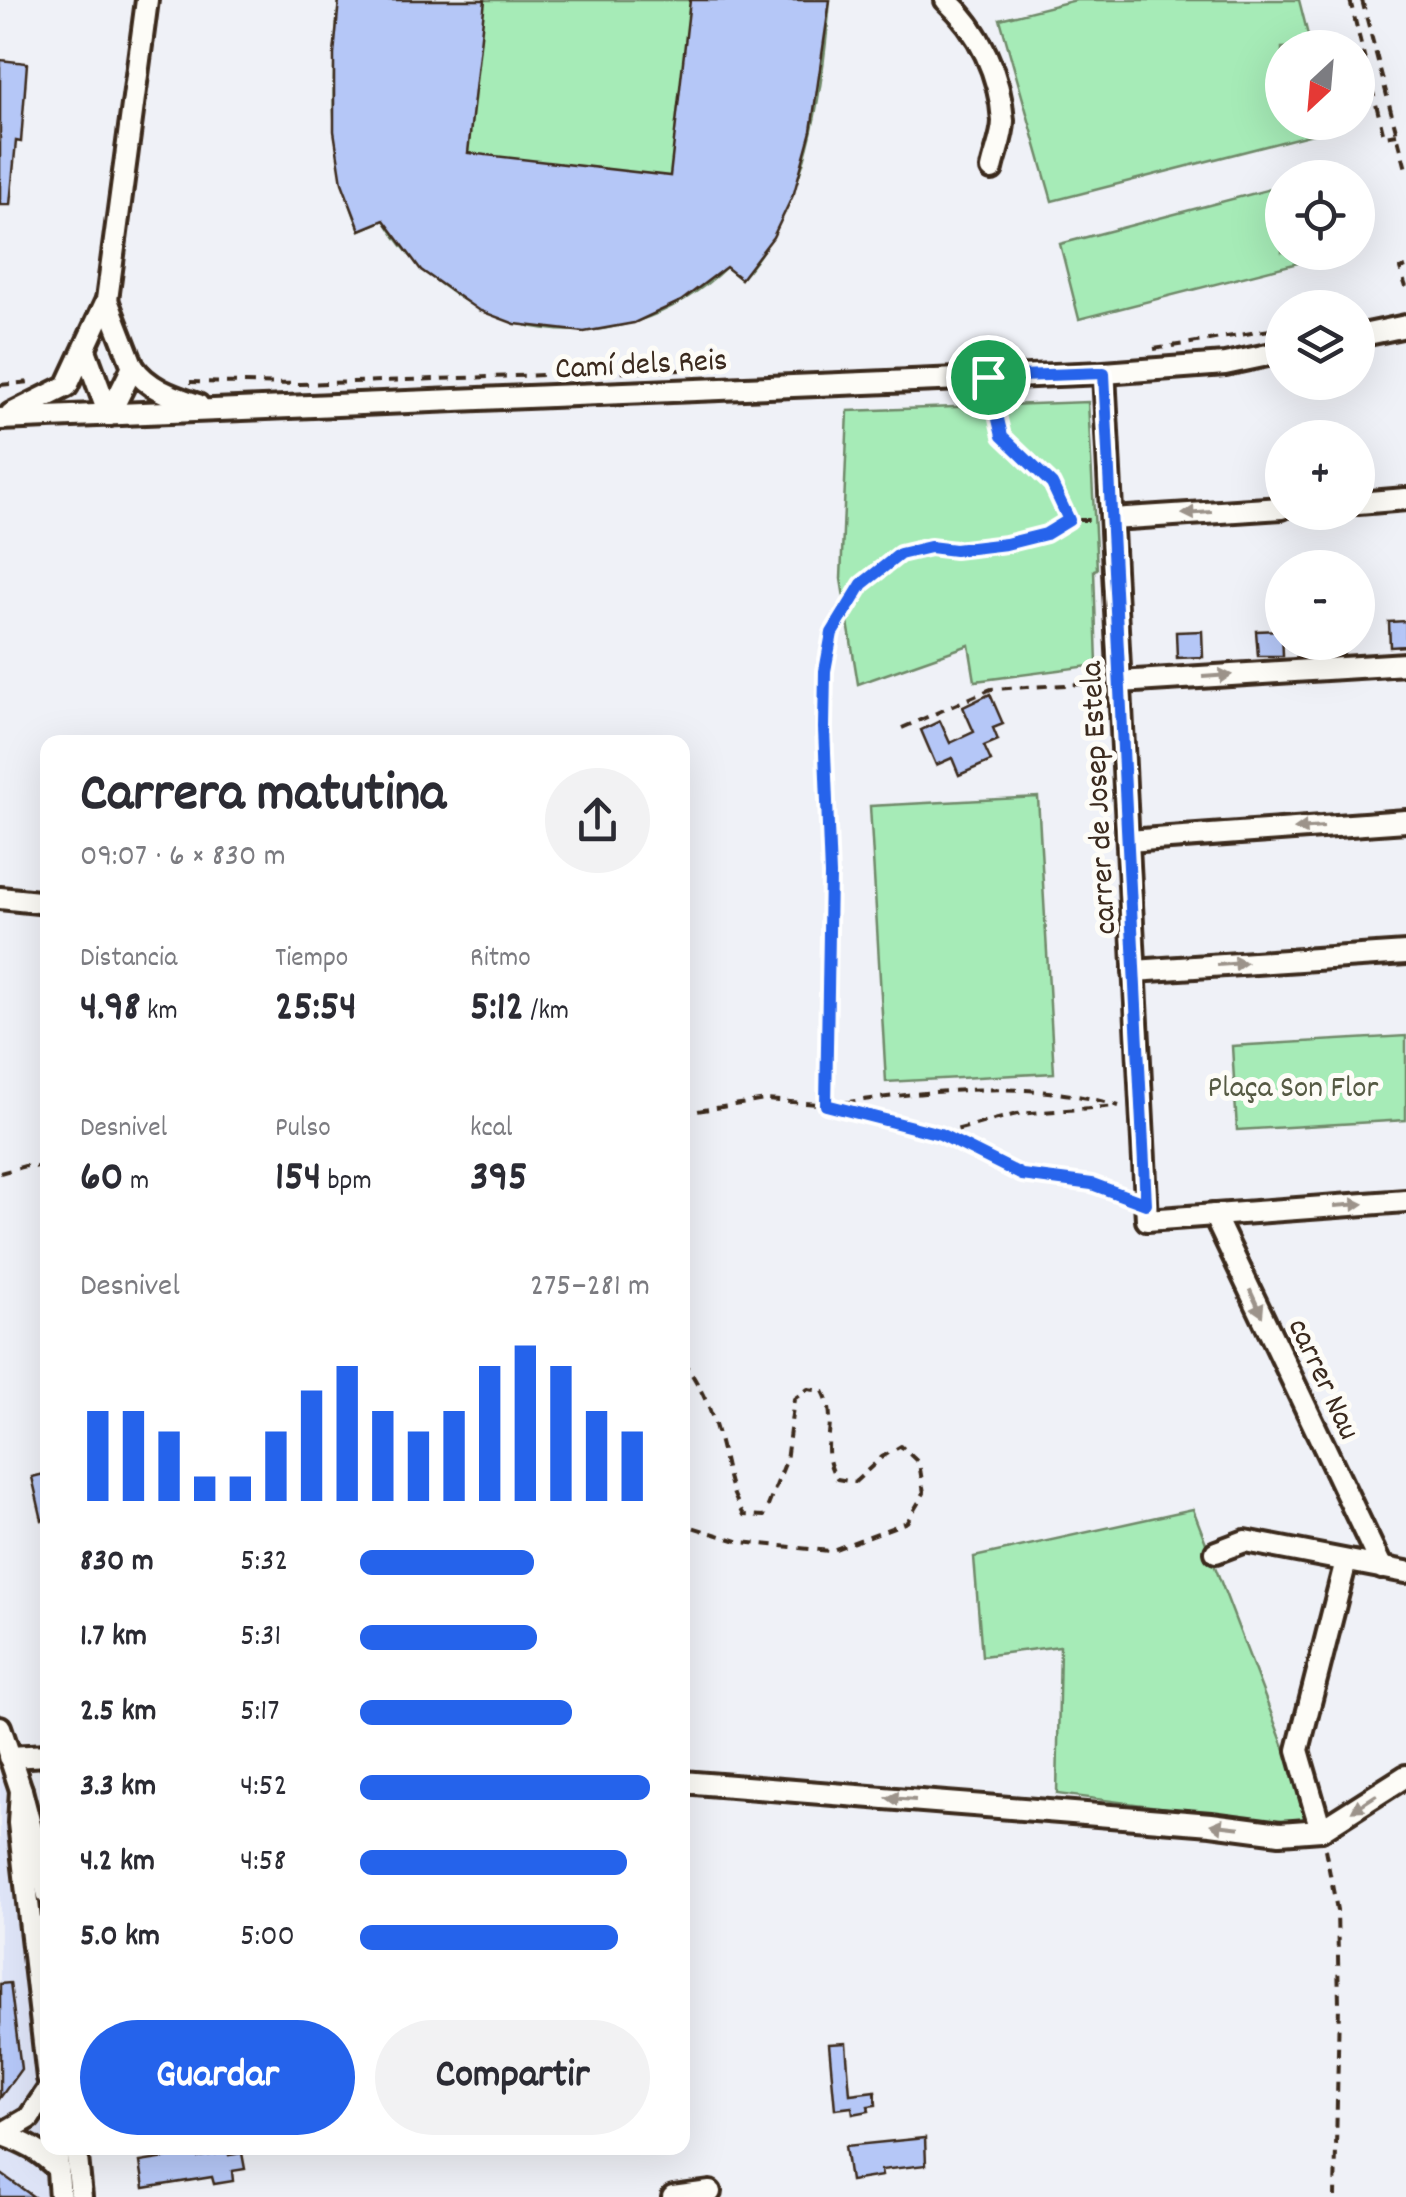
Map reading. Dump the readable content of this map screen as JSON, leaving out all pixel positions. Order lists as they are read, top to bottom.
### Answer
{
  "streets": {
    "street": ["Camí dels Reis", "carrer de Josep Estela", "carrer Nau"]
  },
  "crossings": [
    ["Camí dels Reis", "carrer de Josep Estela"]
  ],
  "one_way": ["carrer Nau"],
  "parks": ["Plaça Son Flor"],
  "north": "bottom left",
  "page": {
    "map_buttons": ["+", "−"],
    "heading": ["Carrera matutina", "09:07 · 6 × 830 m"],
    "stats": [
      ["Distancia", "4.98 km"],
      ["Tiempo", "25:54"],
      ["Ritmo", "5:12 /km"],
      ["Desnivel", "60 m"],
      ["Pulso", "154 bpm"],
      ["kcal", "395"]
    ],
    "chart": ["Desnivel", "275–281 m"],
    "list": [
      {
        "name": "830 m",
        "note": "5:32"
      },
      {
        "name": "1.7 km",
        "note": "5:31"
      },
      {
        "name": "2.5 km",
        "note": "5:17"
      },
      {
        "name": "3.3 km",
        "note": "4:52"
      },
      {
        "name": "4.2 km",
        "note": "4:58"
      },
      {
        "name": "5.0 km",
        "note": "5:00"
      }
    ],
    "buttons": ["Guardar", "Compartir"]
  }
}
